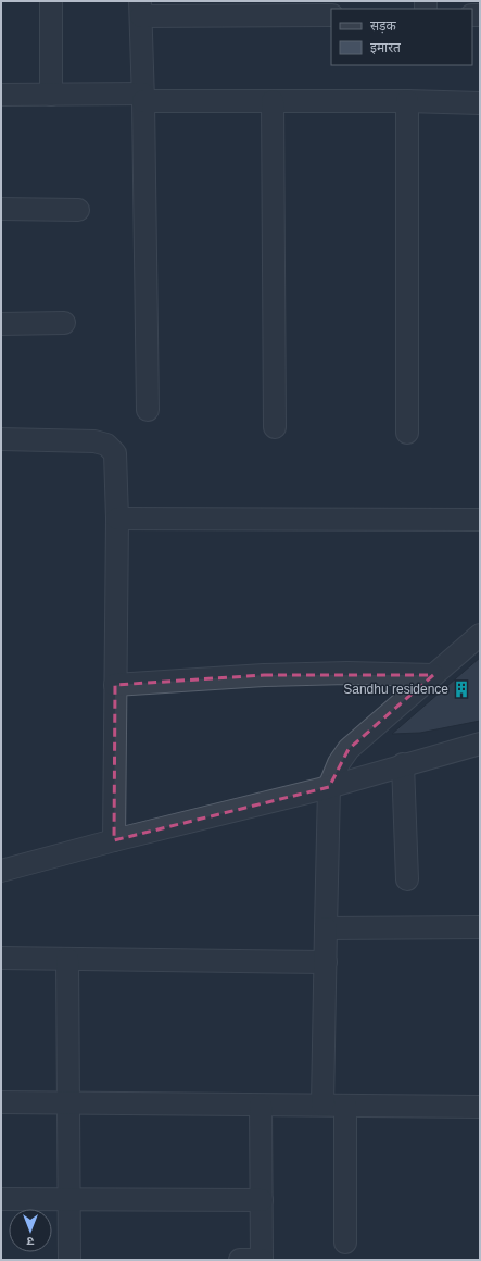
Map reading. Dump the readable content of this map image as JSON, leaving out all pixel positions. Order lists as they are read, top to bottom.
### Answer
{
  "places": {
    "building": ["Sandhu residence"]
  },
  "legend": ["सड़क", "इमारत"],
  "north": "bottom"
}
